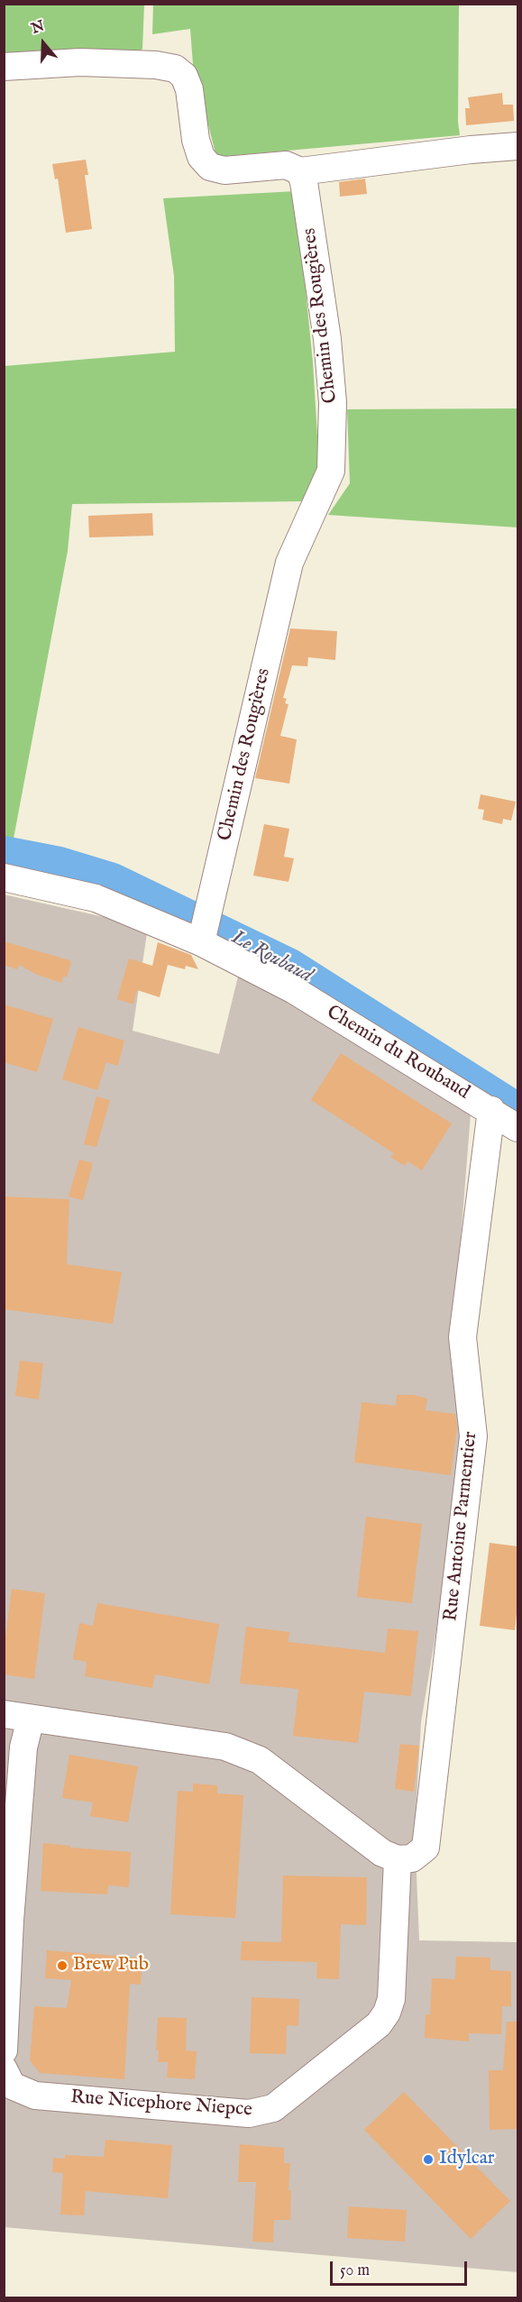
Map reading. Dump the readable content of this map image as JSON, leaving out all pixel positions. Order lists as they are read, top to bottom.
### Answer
{
  "streets": {
    "street": [
      "Chemin des Rougières",
      "Chemin du Roubaud",
      "Rue Antoine Parmentier",
      "Rue Nicephore Niepce"
    ]
  },
  "crossings": [
    ["Chemin des Rougières", "Chemin du Roubaud"],
    ["Chemin du Roubaud", "Rue Antoine Parmentier"],
    ["Rue Antoine Parmentier", "Rue Nicephore Niepce"]
  ],
  "water": ["Le Roubaud"],
  "places": ["Brew Pub", "Idylcar"],
  "scale_bar": "50 m",
  "north": "top"
}
